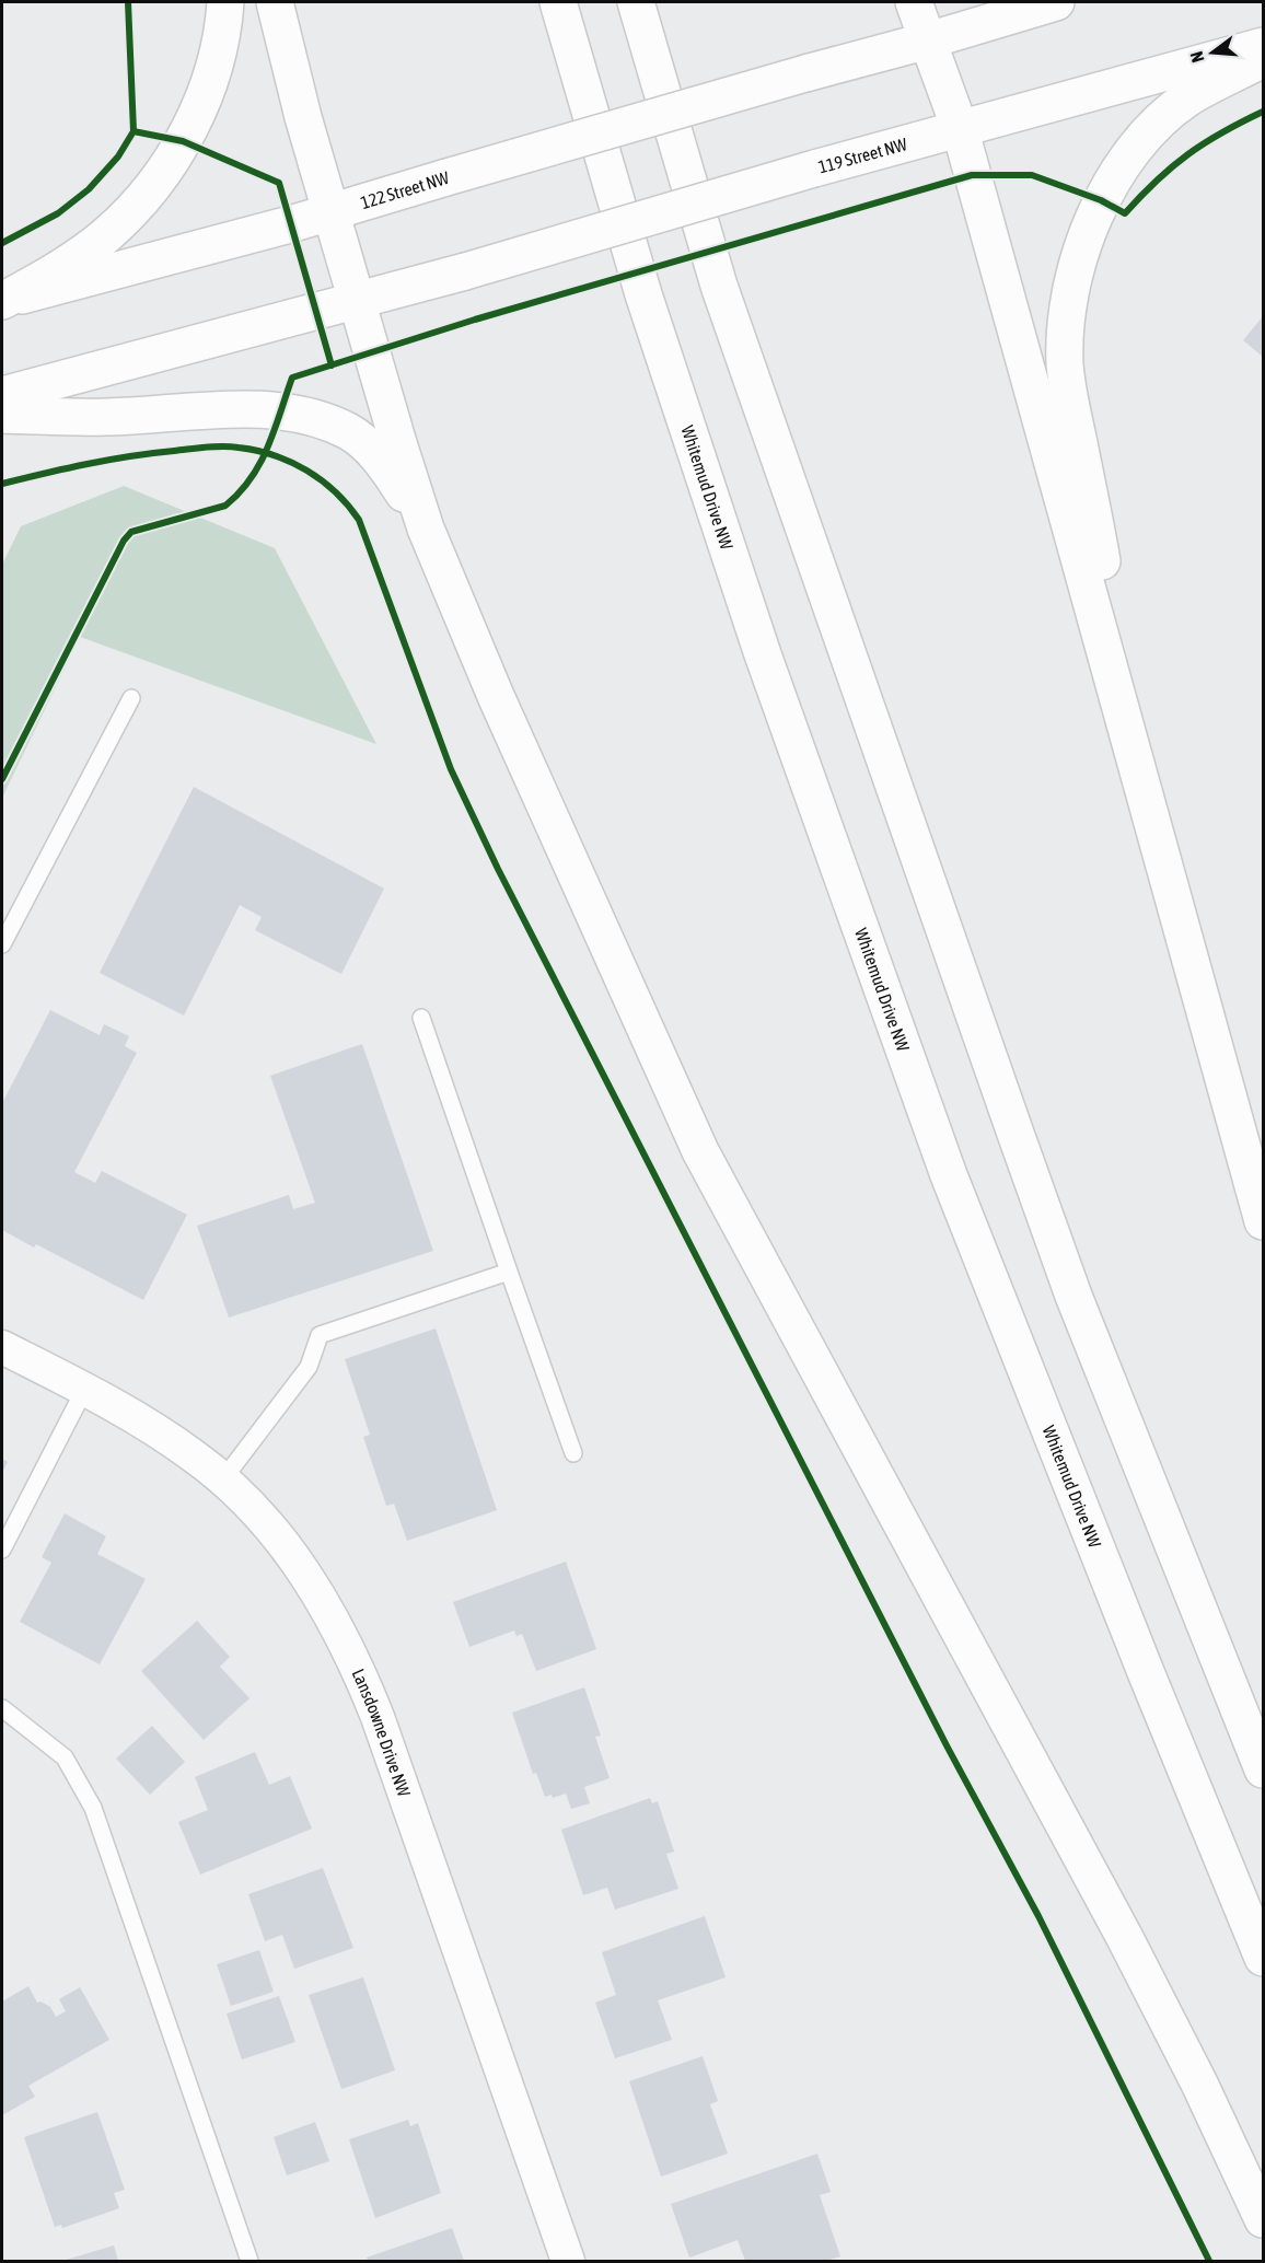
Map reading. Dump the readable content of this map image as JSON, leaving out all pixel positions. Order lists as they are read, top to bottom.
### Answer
{
  "streets": {
    "main road": ["119 Street NW", "122 Street NW", "Whitemud Drive NW"],
    "street": ["Lansdowne Drive NW"]
  },
  "north": "left"
}
